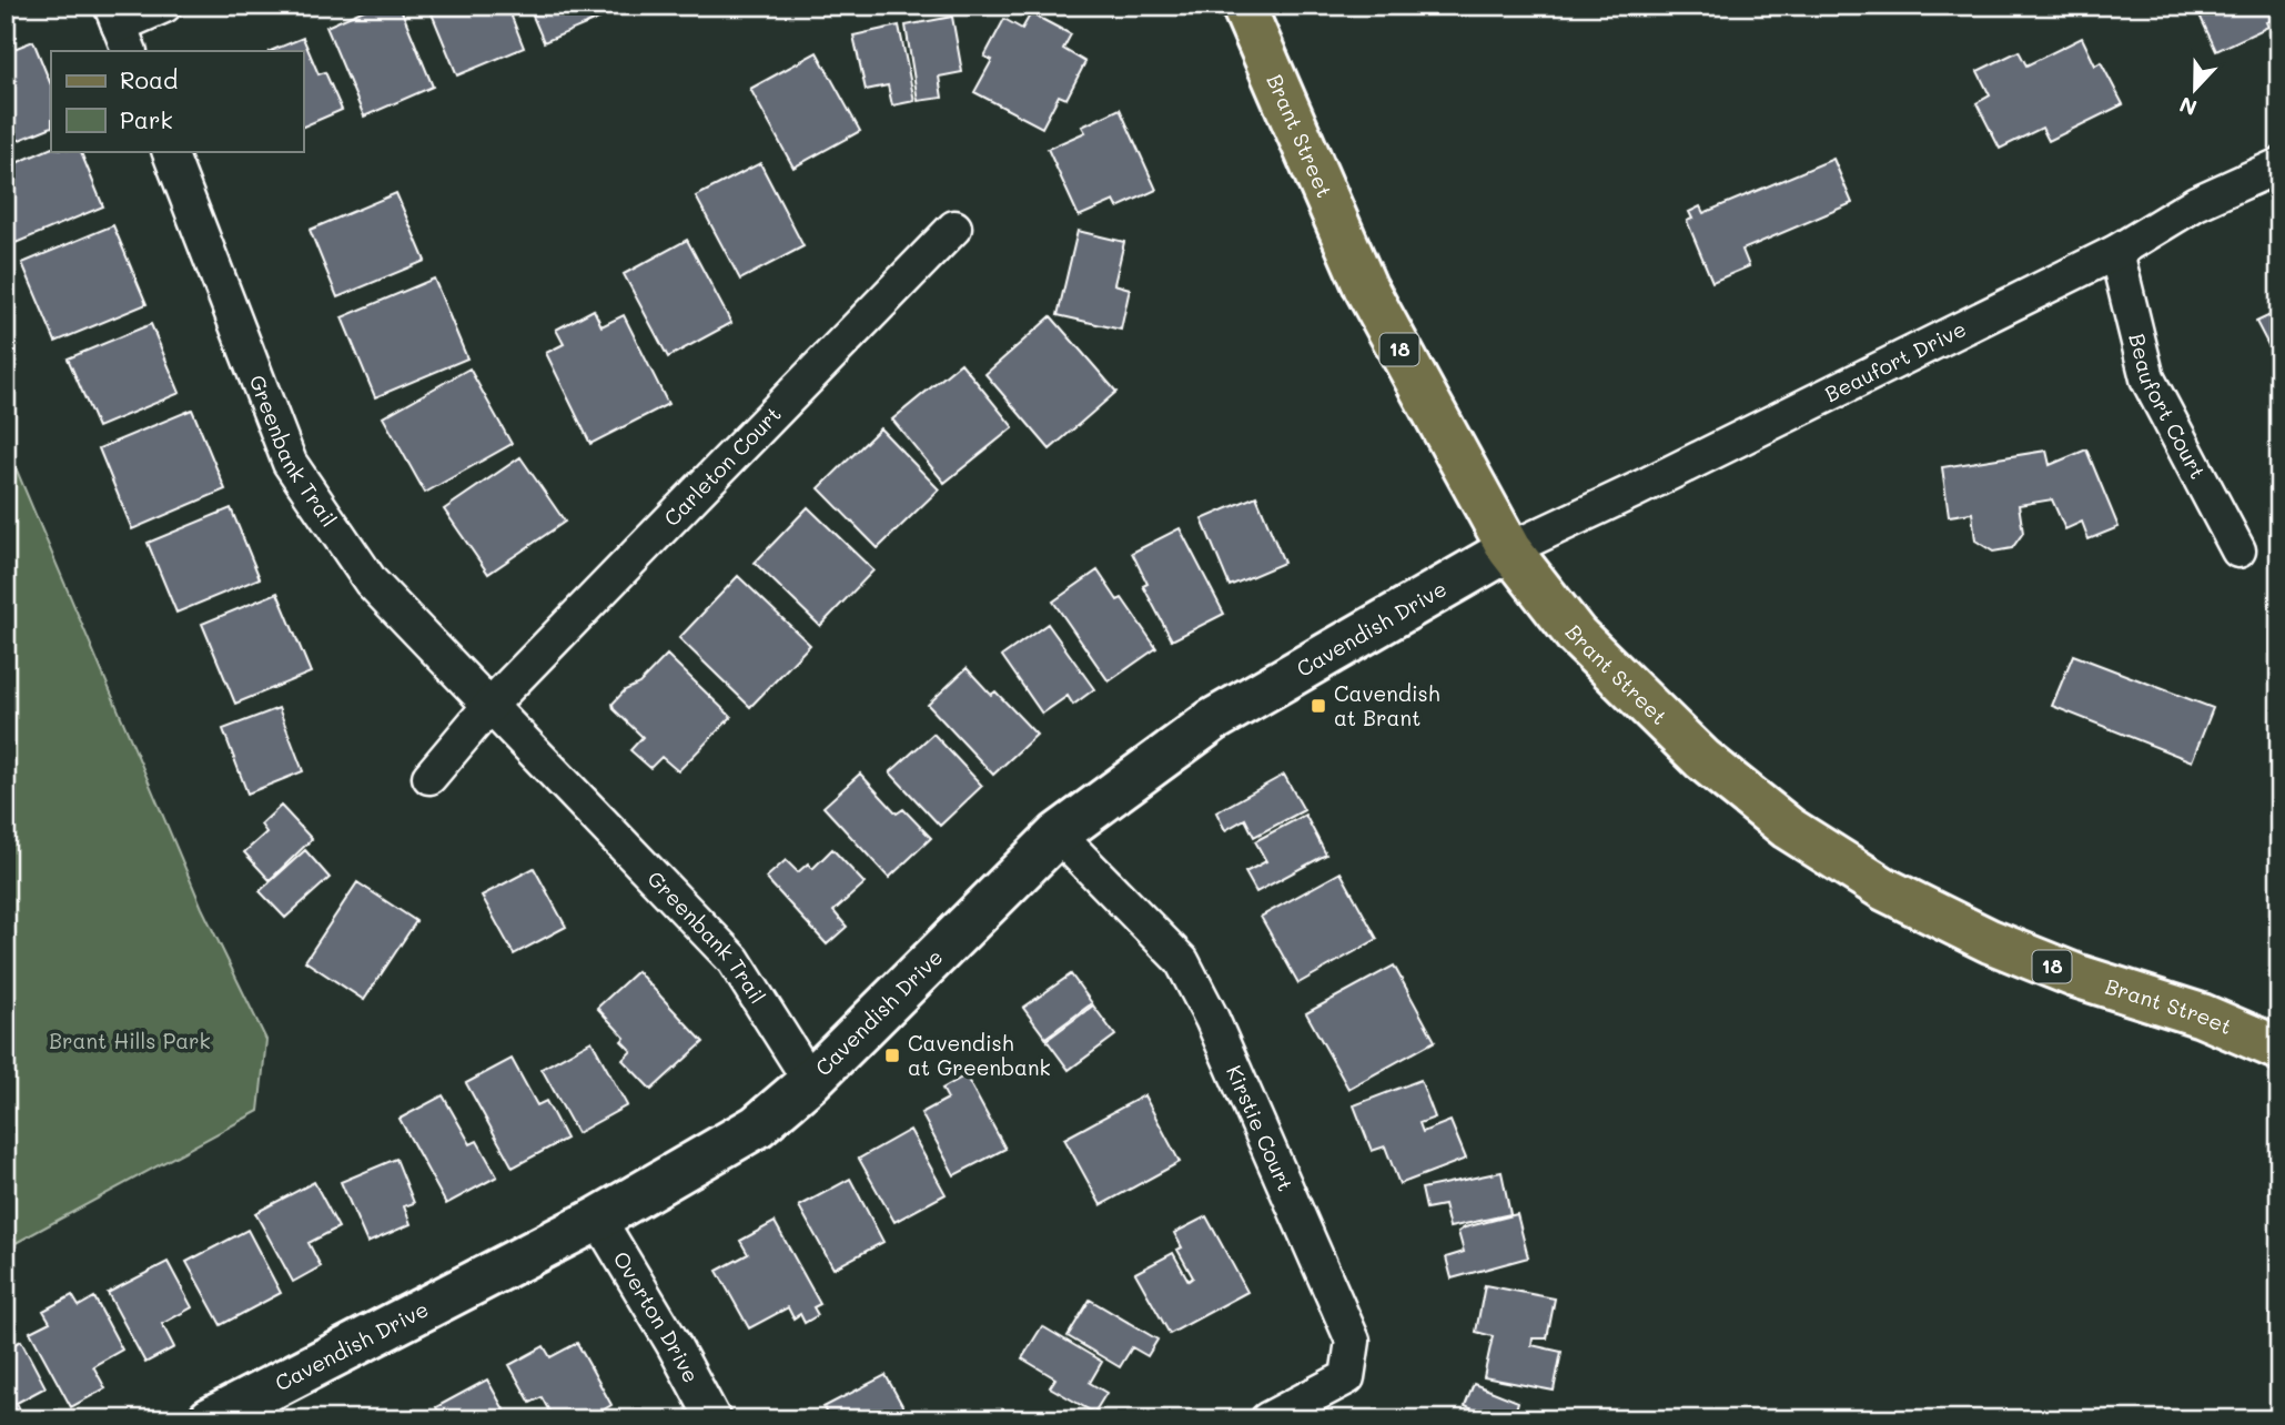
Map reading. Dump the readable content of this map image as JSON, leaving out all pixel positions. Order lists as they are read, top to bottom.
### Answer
{
  "streets": {
    "main road": ["Brant Street", "18"],
    "street": [
      "Beaufort Drive",
      "Beaufort Court",
      "Greenbank Trail",
      "Carleton Court",
      "Cavendish Drive",
      "Kirstie Court",
      "Overton Drive"
    ]
  },
  "crossings": [
    ["Brant Street", "Beaufort Drive"],
    ["Brant Street", "Cavendish Drive"],
    ["Beaufort Drive", "Beaufort Court"],
    ["Beaufort Drive", "Cavendish Drive"],
    ["Greenbank Trail", "Carleton Court"],
    ["Greenbank Trail", "Cavendish Drive"],
    ["Cavendish Drive", "Kirstie Court"],
    ["Cavendish Drive", "Overton Drive"]
  ],
  "parks": ["Brant Hills Park"],
  "places": {
    "transit": ["Cavendish at Brant", "Cavendish at Greenbank"]
  },
  "legend": ["Road", "Park"],
  "north": "bottom"
}
